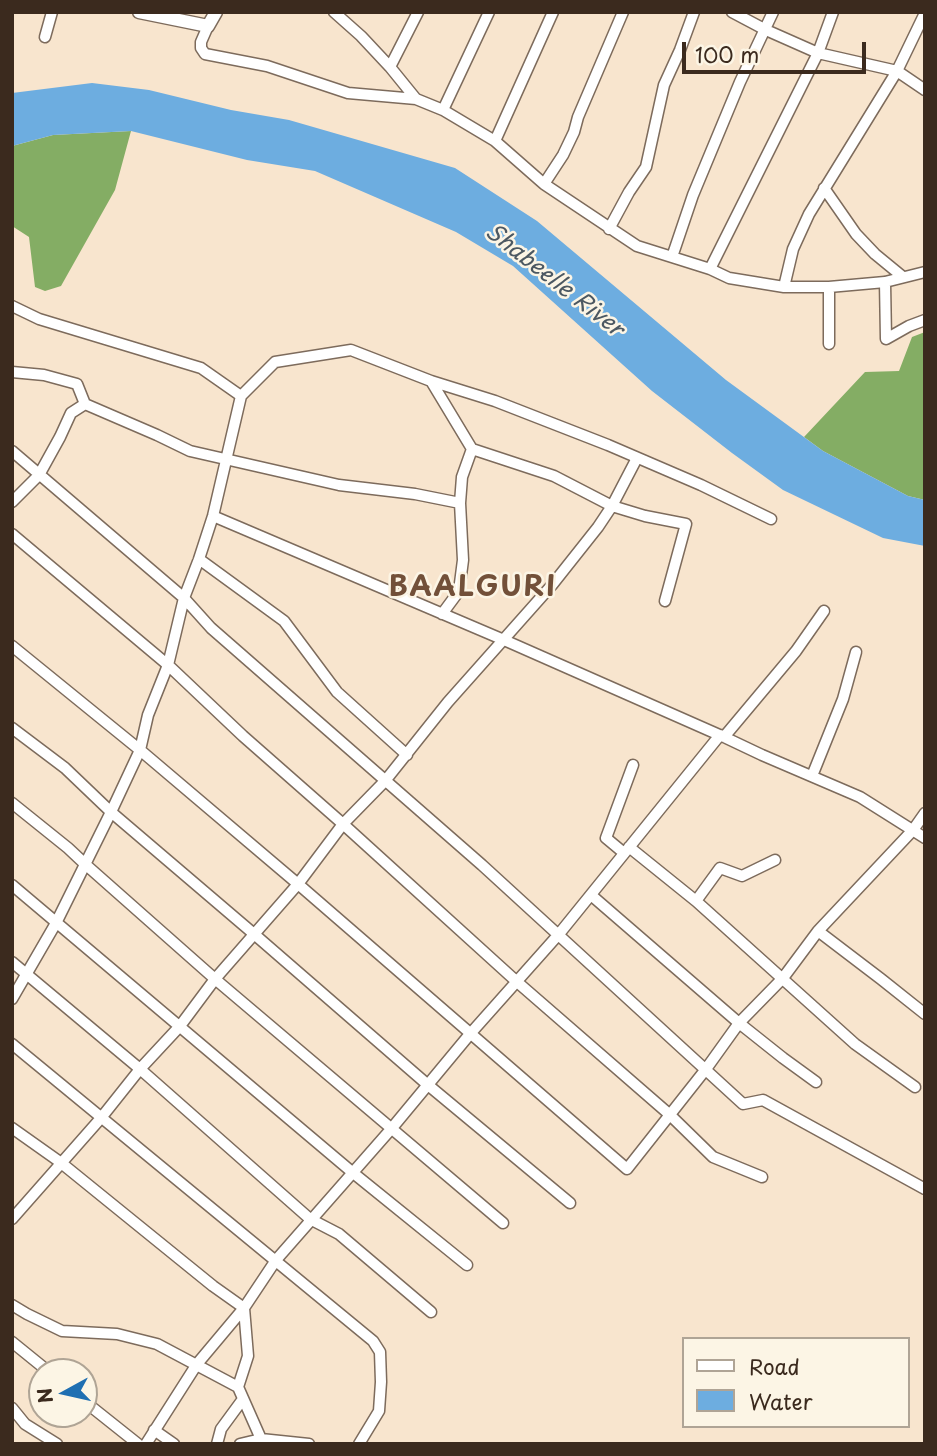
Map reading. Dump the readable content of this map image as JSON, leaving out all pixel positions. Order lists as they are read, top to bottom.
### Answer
{
  "districts": ["BAALGURI"],
  "water": ["Shabeelle River"],
  "legend": ["Road", "Water"],
  "scale_bar": "100 m",
  "north": "left"
}
